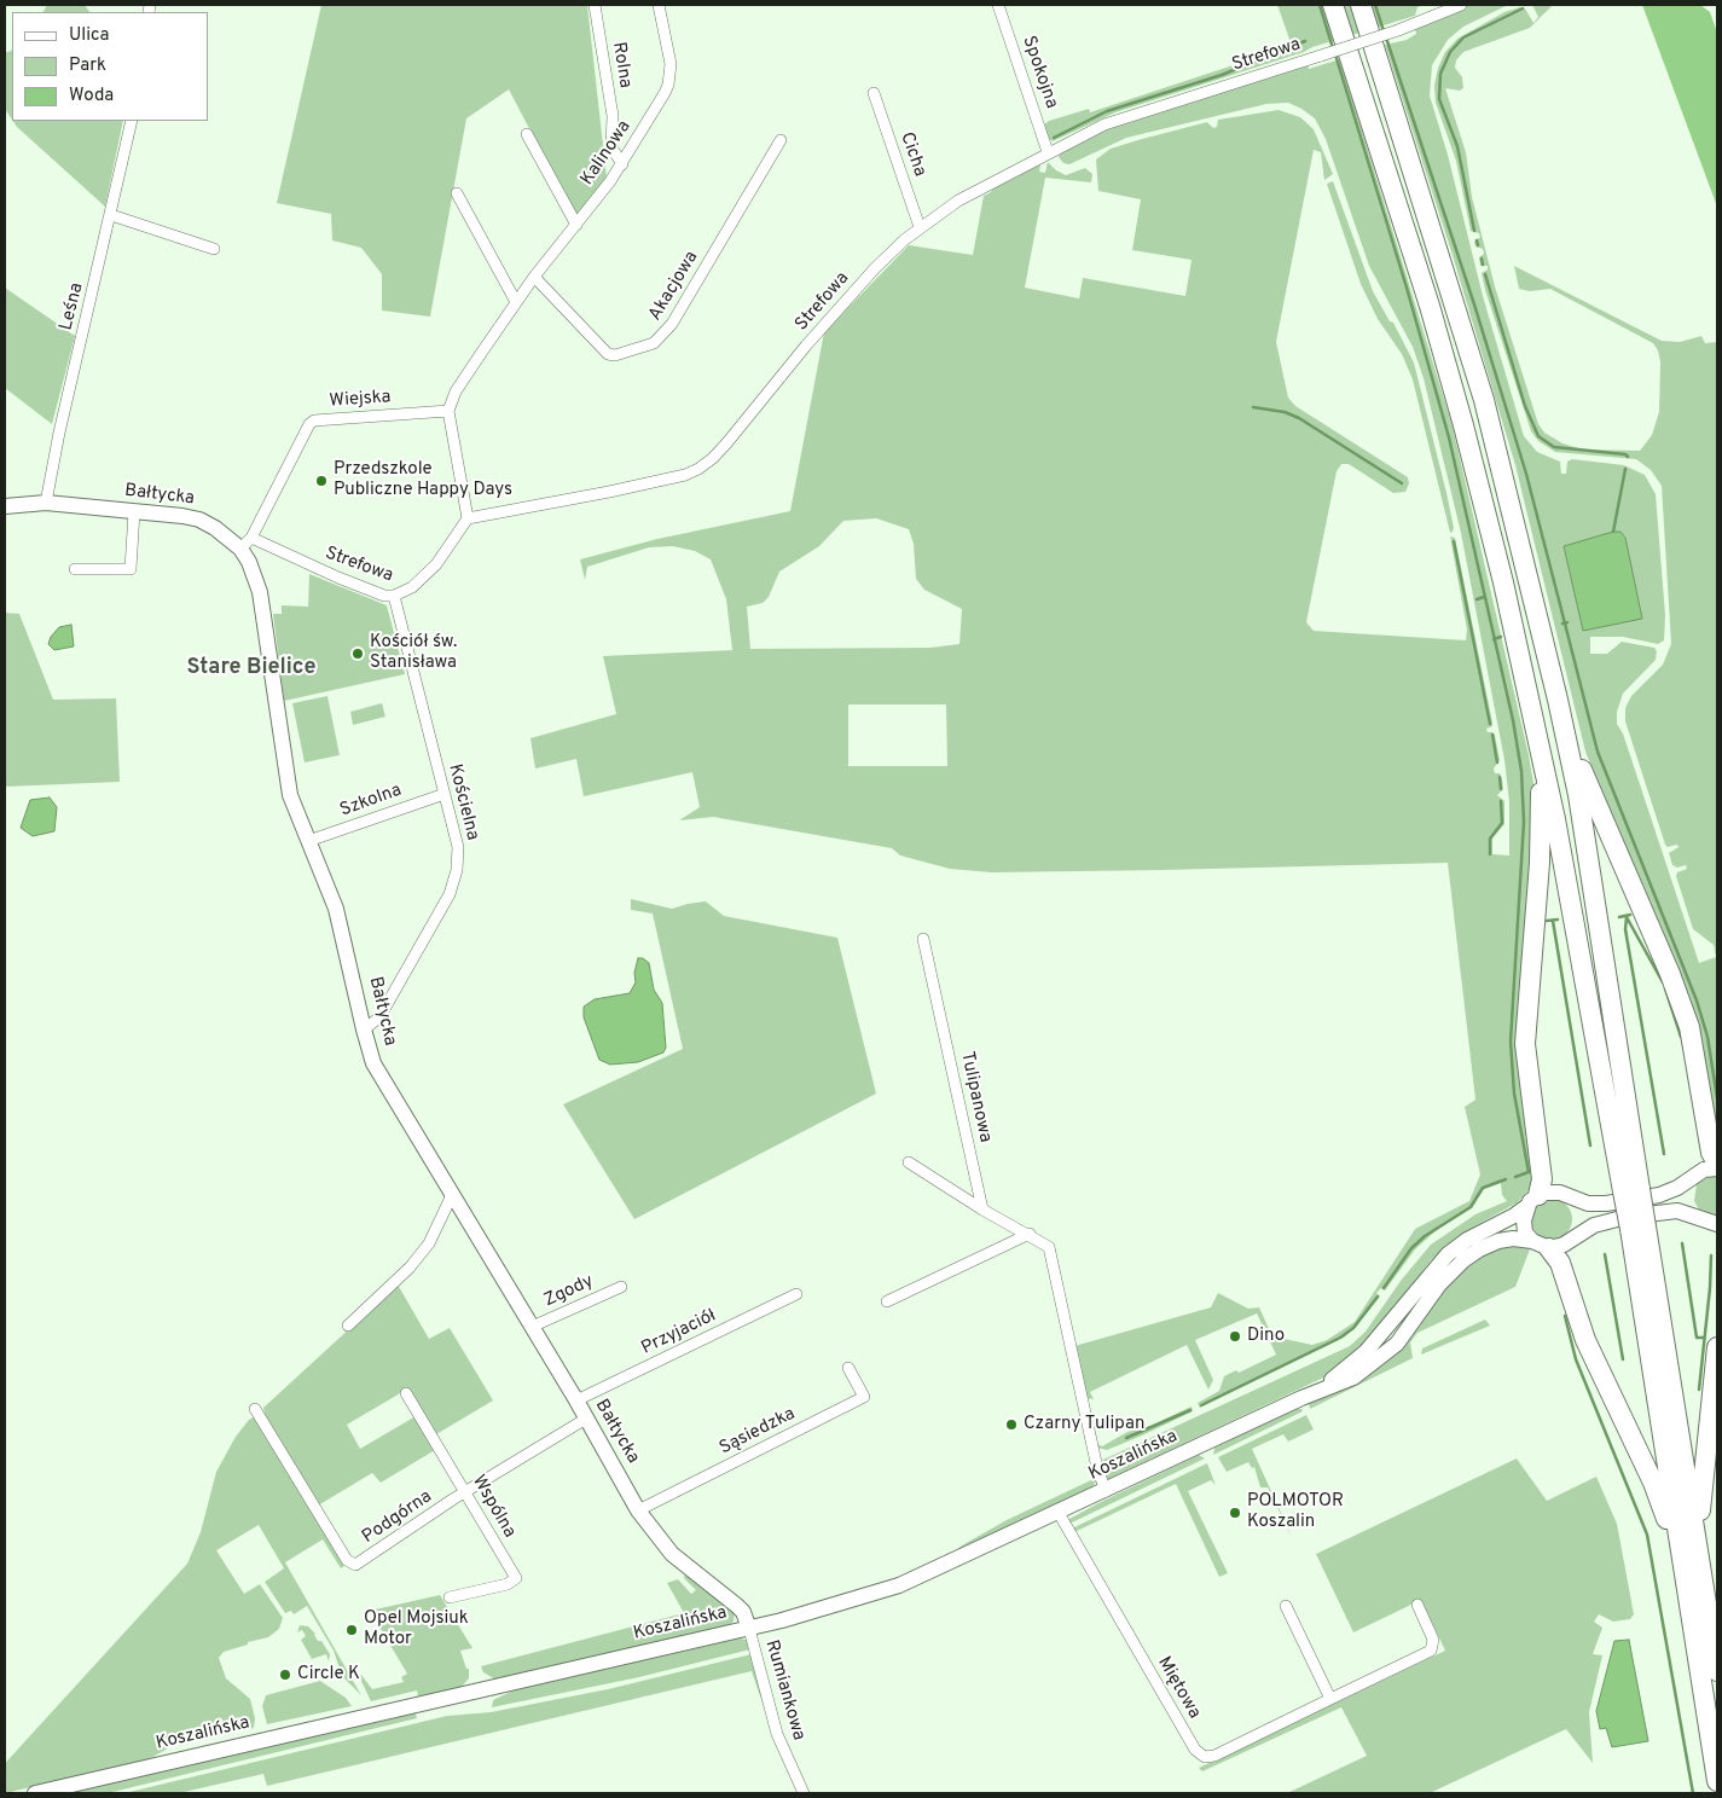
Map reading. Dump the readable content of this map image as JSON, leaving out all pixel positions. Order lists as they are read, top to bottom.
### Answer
{
  "streets": {
    "main road": ["Bałtycka", "Koszalińska"],
    "street": [
      "Strefowa",
      "Rolna",
      "Spokojna",
      "Kalinowa",
      "Cicha",
      "Akacjowa",
      "Leśna",
      "Wiejska",
      "Szkolna",
      "Kościelna",
      "Tulipanowa",
      "Zgody",
      "Przyjaciół",
      "Sąsiedzka",
      "Wspólna",
      "Podgórna",
      "Miętowa",
      "Rumiankowa"
    ]
  },
  "crossings": [
    ["Strefowa", "Spokojna"],
    ["Strefowa", "Cicha"],
    ["Strefowa", "Wiejska"],
    ["Strefowa", "Bałtycka"],
    ["Strefowa", "Kościelna"],
    ["Rolna", "Kalinowa"],
    ["Kalinowa", "Akacjowa"],
    ["Kalinowa", "Wiejska"],
    ["Leśna", "Bałtycka"],
    ["Wiejska", "Bałtycka"],
    ["Bałtycka", "Szkolna"],
    ["Bałtycka", "Kościelna"],
    ["Bałtycka", "Zgody"],
    ["Bałtycka", "Przyjaciół"],
    ["Bałtycka", "Sąsiedzka"],
    ["Bałtycka", "Koszalińska"],
    ["Bałtycka", "Podgórna"],
    ["Bałtycka", "Rumiankowa"],
    ["Szkolna", "Kościelna"],
    ["Koszalińska", "Miętowa"],
    ["Koszalińska", "Rumiankowa"],
    ["Wspólna", "Podgórna"]
  ],
  "districts": ["Stare Bielice"],
  "places": [
    "Przedszkole Publiczne Happy Days",
    "Kościół św. Stanisława",
    "Dino",
    "Czarny Tulipan",
    "POLMOTOR Koszalin",
    "Opel Mojsiuk Motor",
    "Circle K"
  ],
  "legend": ["Ulica", "Park", "Woda"]
}
